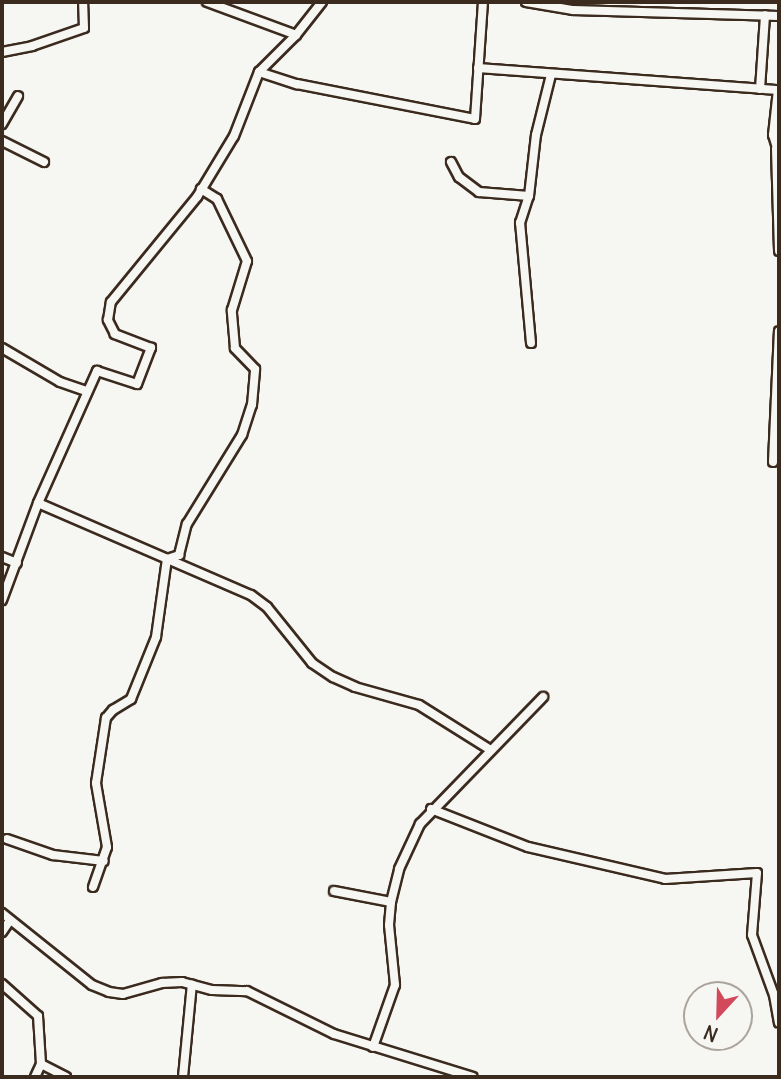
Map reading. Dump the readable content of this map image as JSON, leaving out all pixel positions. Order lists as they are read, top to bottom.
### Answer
{
  "north": "bottom"
}
